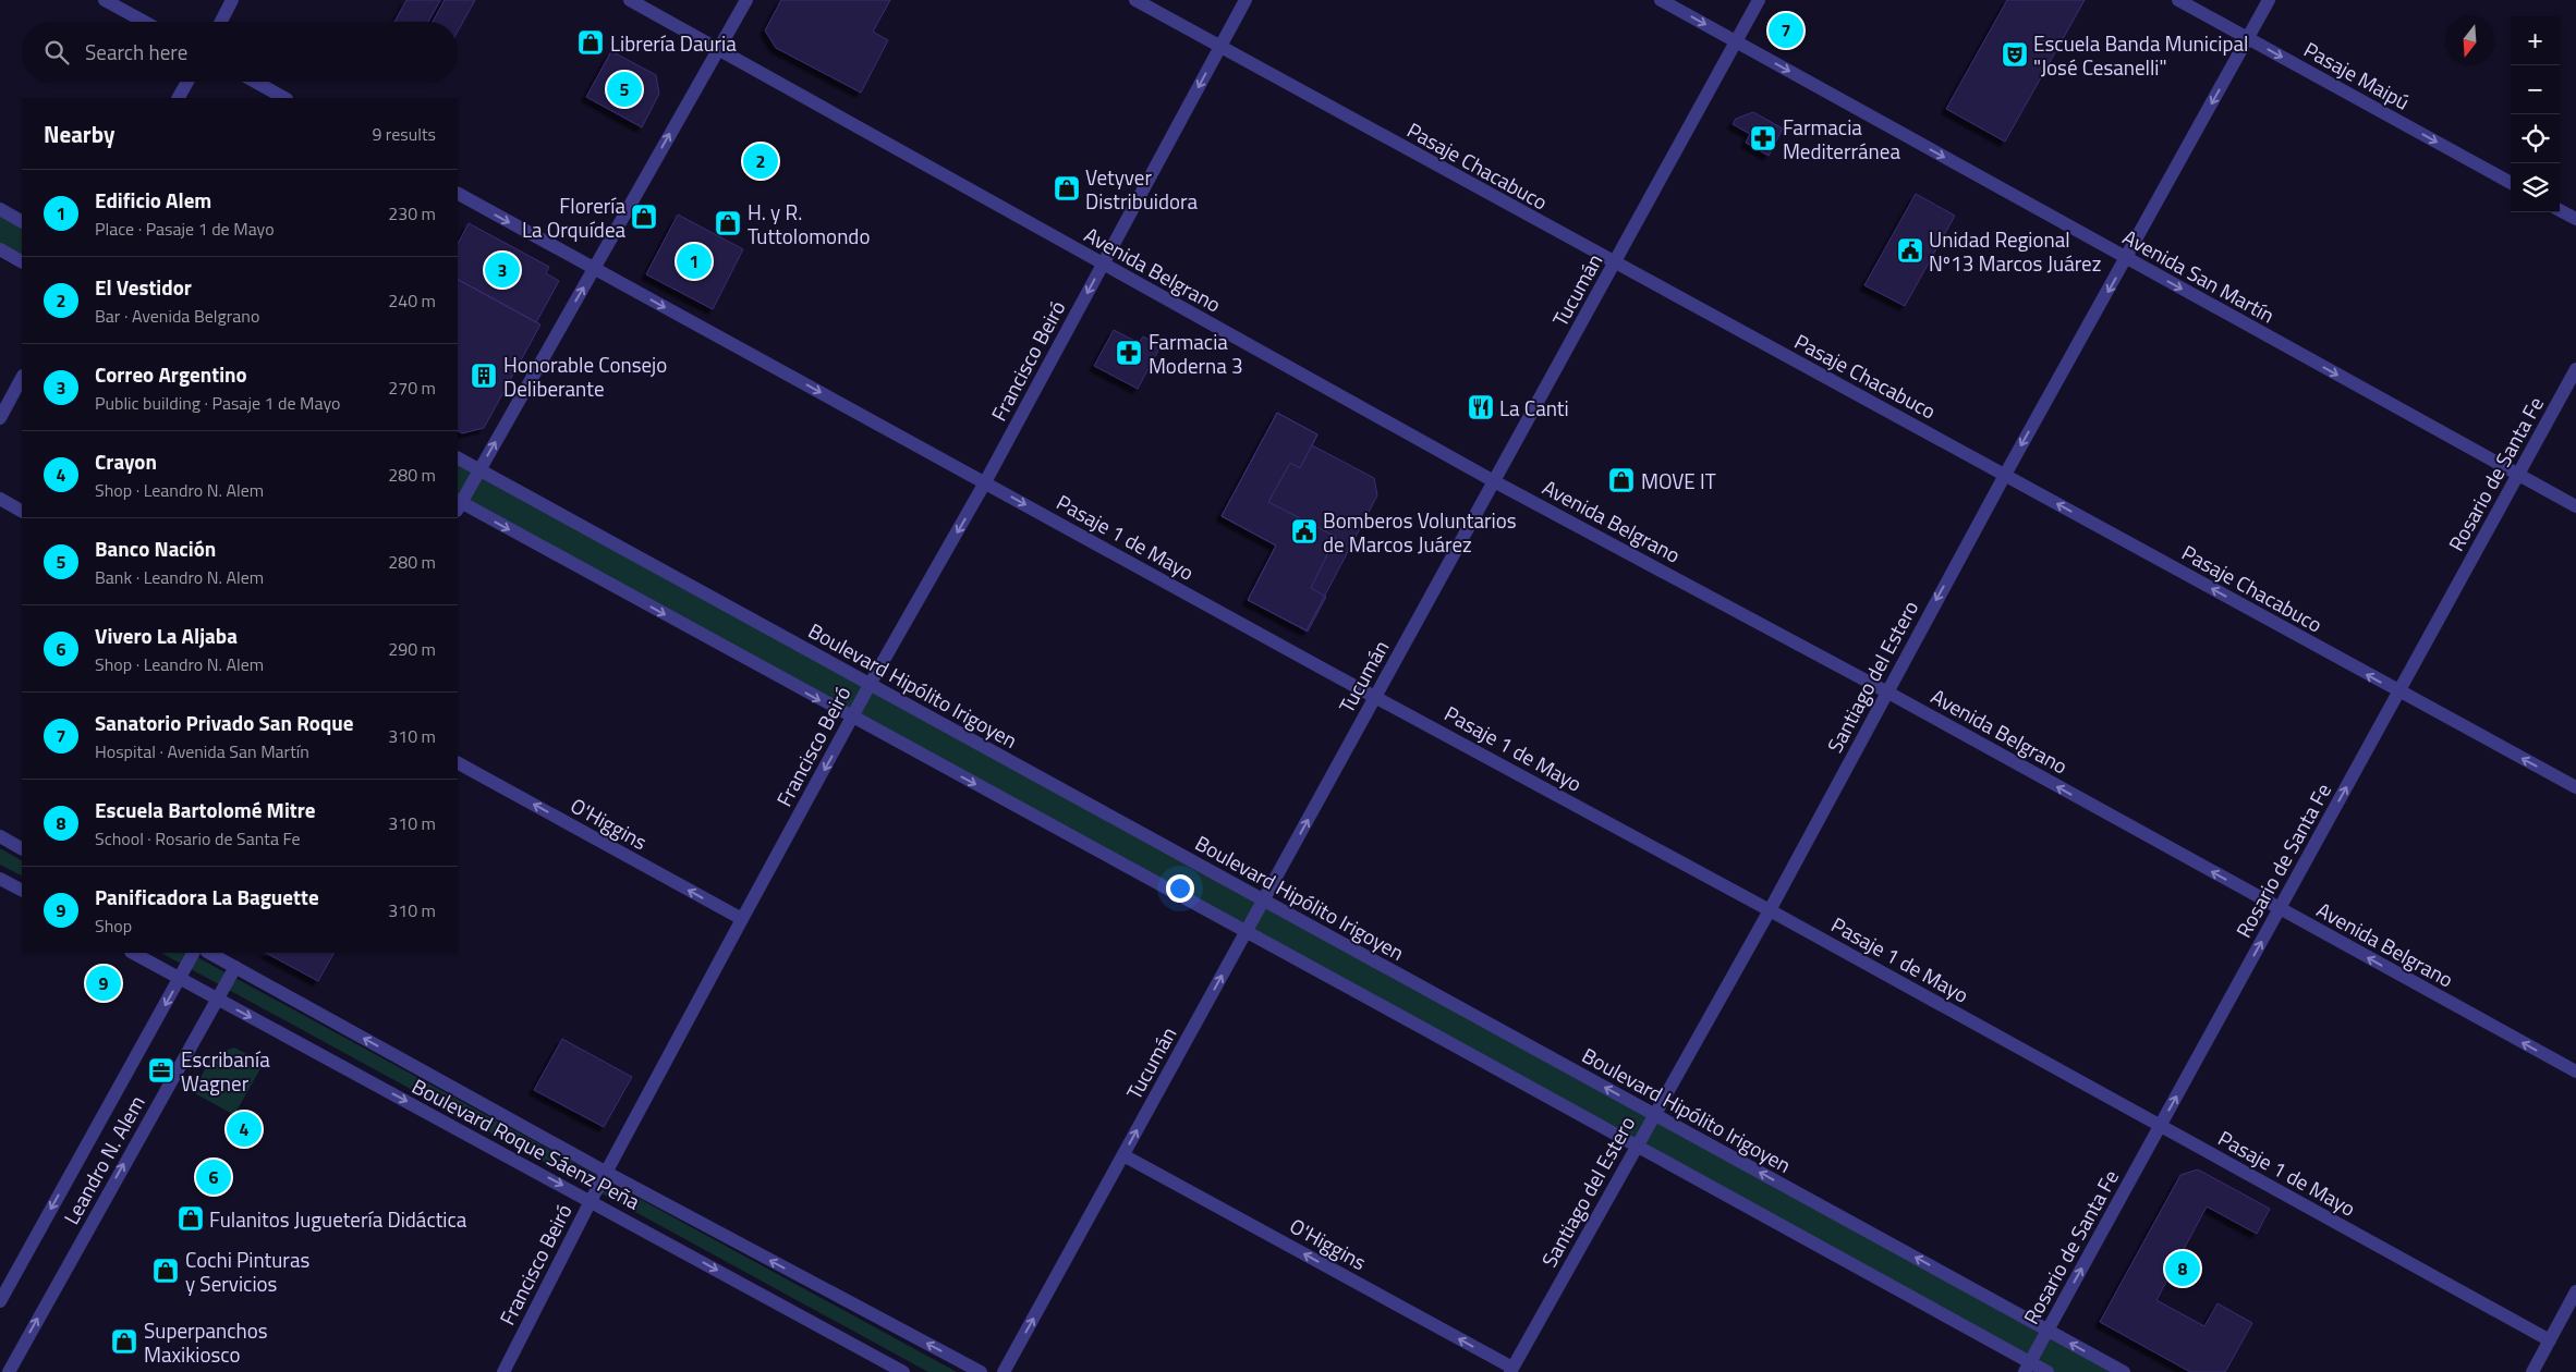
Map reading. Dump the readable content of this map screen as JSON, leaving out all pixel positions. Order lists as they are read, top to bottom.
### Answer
{
  "streets": {
    "street": [
      "Pasaje Maipú",
      "Pasaje Chacabuco",
      "Avenida Belgrano",
      "Avenida San Martín",
      "Tucumán",
      "Francisco Beiró",
      "Rosario de Santa Fe",
      "Pasaje 1 de Mayo",
      "Santiago del Estero",
      "Boulevard Hipólito Irigoyen",
      "O'Higgins",
      "Boulevard Roque Sáenz Peña",
      "Leandro N. Alem"
    ]
  },
  "crossings": [
    ["Pasaje Maipú", "Santiago del Estero"],
    ["Pasaje Chacabuco", "Tucumán"],
    ["Pasaje Chacabuco", "Francisco Beiró"],
    ["Pasaje Chacabuco", "Rosario de Santa Fe"],
    ["Pasaje Chacabuco", "Santiago del Estero"],
    ["Avenida Belgrano", "Tucumán"],
    ["Avenida Belgrano", "Francisco Beiró"],
    ["Avenida Belgrano", "Rosario de Santa Fe"],
    ["Avenida Belgrano", "Santiago del Estero"],
    ["Avenida San Martín", "Tucumán"],
    ["Avenida San Martín", "Rosario de Santa Fe"],
    ["Avenida San Martín", "Santiago del Estero"],
    ["Tucumán", "Pasaje 1 de Mayo"],
    ["Tucumán", "Boulevard Hipólito Irigoyen"],
    ["Tucumán", "O'Higgins"],
    ["Francisco Beiró", "Pasaje 1 de Mayo"],
    ["Francisco Beiró", "Boulevard Hipólito Irigoyen"],
    ["Francisco Beiró", "O'Higgins"],
    ["Francisco Beiró", "Boulevard Roque Sáenz Peña"],
    ["Rosario de Santa Fe", "Pasaje 1 de Mayo"],
    ["Rosario de Santa Fe", "Boulevard Hipólito Irigoyen"],
    ["Pasaje 1 de Mayo", "Santiago del Estero"],
    ["Santiago del Estero", "Boulevard Hipólito Irigoyen"],
    ["Santiago del Estero", "O'Higgins"],
    ["Boulevard Roque Sáenz Peña", "Leandro N. Alem"]
  ],
  "one_way": [
    "Pasaje Maipú",
    "Pasaje Chacabuco",
    "Avenida Belgrano",
    "Avenida San Martín",
    "Tucumán",
    "Francisco Beiró",
    "Rosario de Santa Fe",
    "Pasaje 1 de Mayo",
    "Santiago del Estero",
    "O'Higgins"
  ],
  "places": {
    "shop": [
      "Librería Dauria",
      "Vetyver Distribuidora",
      "Florería La Orquídea",
      "H. y R. Tuttolomondo",
      "MOVE IT",
      "Fulanitos Juguetería Didáctica",
      "Cochi Pinturas y Servicios",
      "Superpanchos Maxikiosco"
    ],
    "theatre": ["Escuela Banda Municipal \"José Cesanelli\""],
    "pharmacy": ["Farmacia Mediterránea", "Farmacia Moderna 3"],
    "public building": ["Unidad Regional Nº13 Marcos Juárez", "Bomberos Voluntarios de Marcos Juárez"],
    "building": ["Honorable Consejo Deliberante"],
    "restaurant": ["La Canti"],
    "office": ["Escribanía Wagner"]
  },
  "north": "bottom",
  "page": {
    "pins": [
      "7",
      "5",
      "2",
      "1",
      "3",
      "9",
      "4",
      "6",
      "8"
    ],
    "map_buttons": ["+", "−"],
    "search": "Search here",
    "heading": ["Nearby", "9 results"],
    "list": [
      {
        "mark": "1",
        "name": "Edificio Alem",
        "note": "Place · Pasaje 1 de Mayo",
        "value": "230 m"
      },
      {
        "mark": "2",
        "name": "El Vestidor",
        "note": "Bar · Avenida Belgrano",
        "value": "240 m"
      },
      {
        "mark": "3",
        "name": "Correo Argentino",
        "note": "Public building · Pasaje 1 de Mayo",
        "value": "270 m"
      },
      {
        "mark": "4",
        "name": "Crayon",
        "note": "Shop · Leandro N. Alem",
        "value": "280 m"
      },
      {
        "mark": "5",
        "name": "Banco Nación",
        "note": "Bank · Leandro N. Alem",
        "value": "280 m"
      },
      {
        "mark": "6",
        "name": "Vivero La Aljaba",
        "note": "Shop · Leandro N. Alem",
        "value": "290 m"
      },
      {
        "mark": "7",
        "name": "Sanatorio Privado San Roque",
        "note": "Hospital · Avenida San Martín",
        "value": "310 m"
      },
      {
        "mark": "8",
        "name": "Escuela Bartolomé Mitre",
        "note": "School · Rosario de Santa Fe",
        "value": "310 m"
      },
      {
        "mark": "9",
        "name": "Panificadora La Baguette",
        "note": "Shop",
        "value": "310 m"
      }
    ]
  }
}
